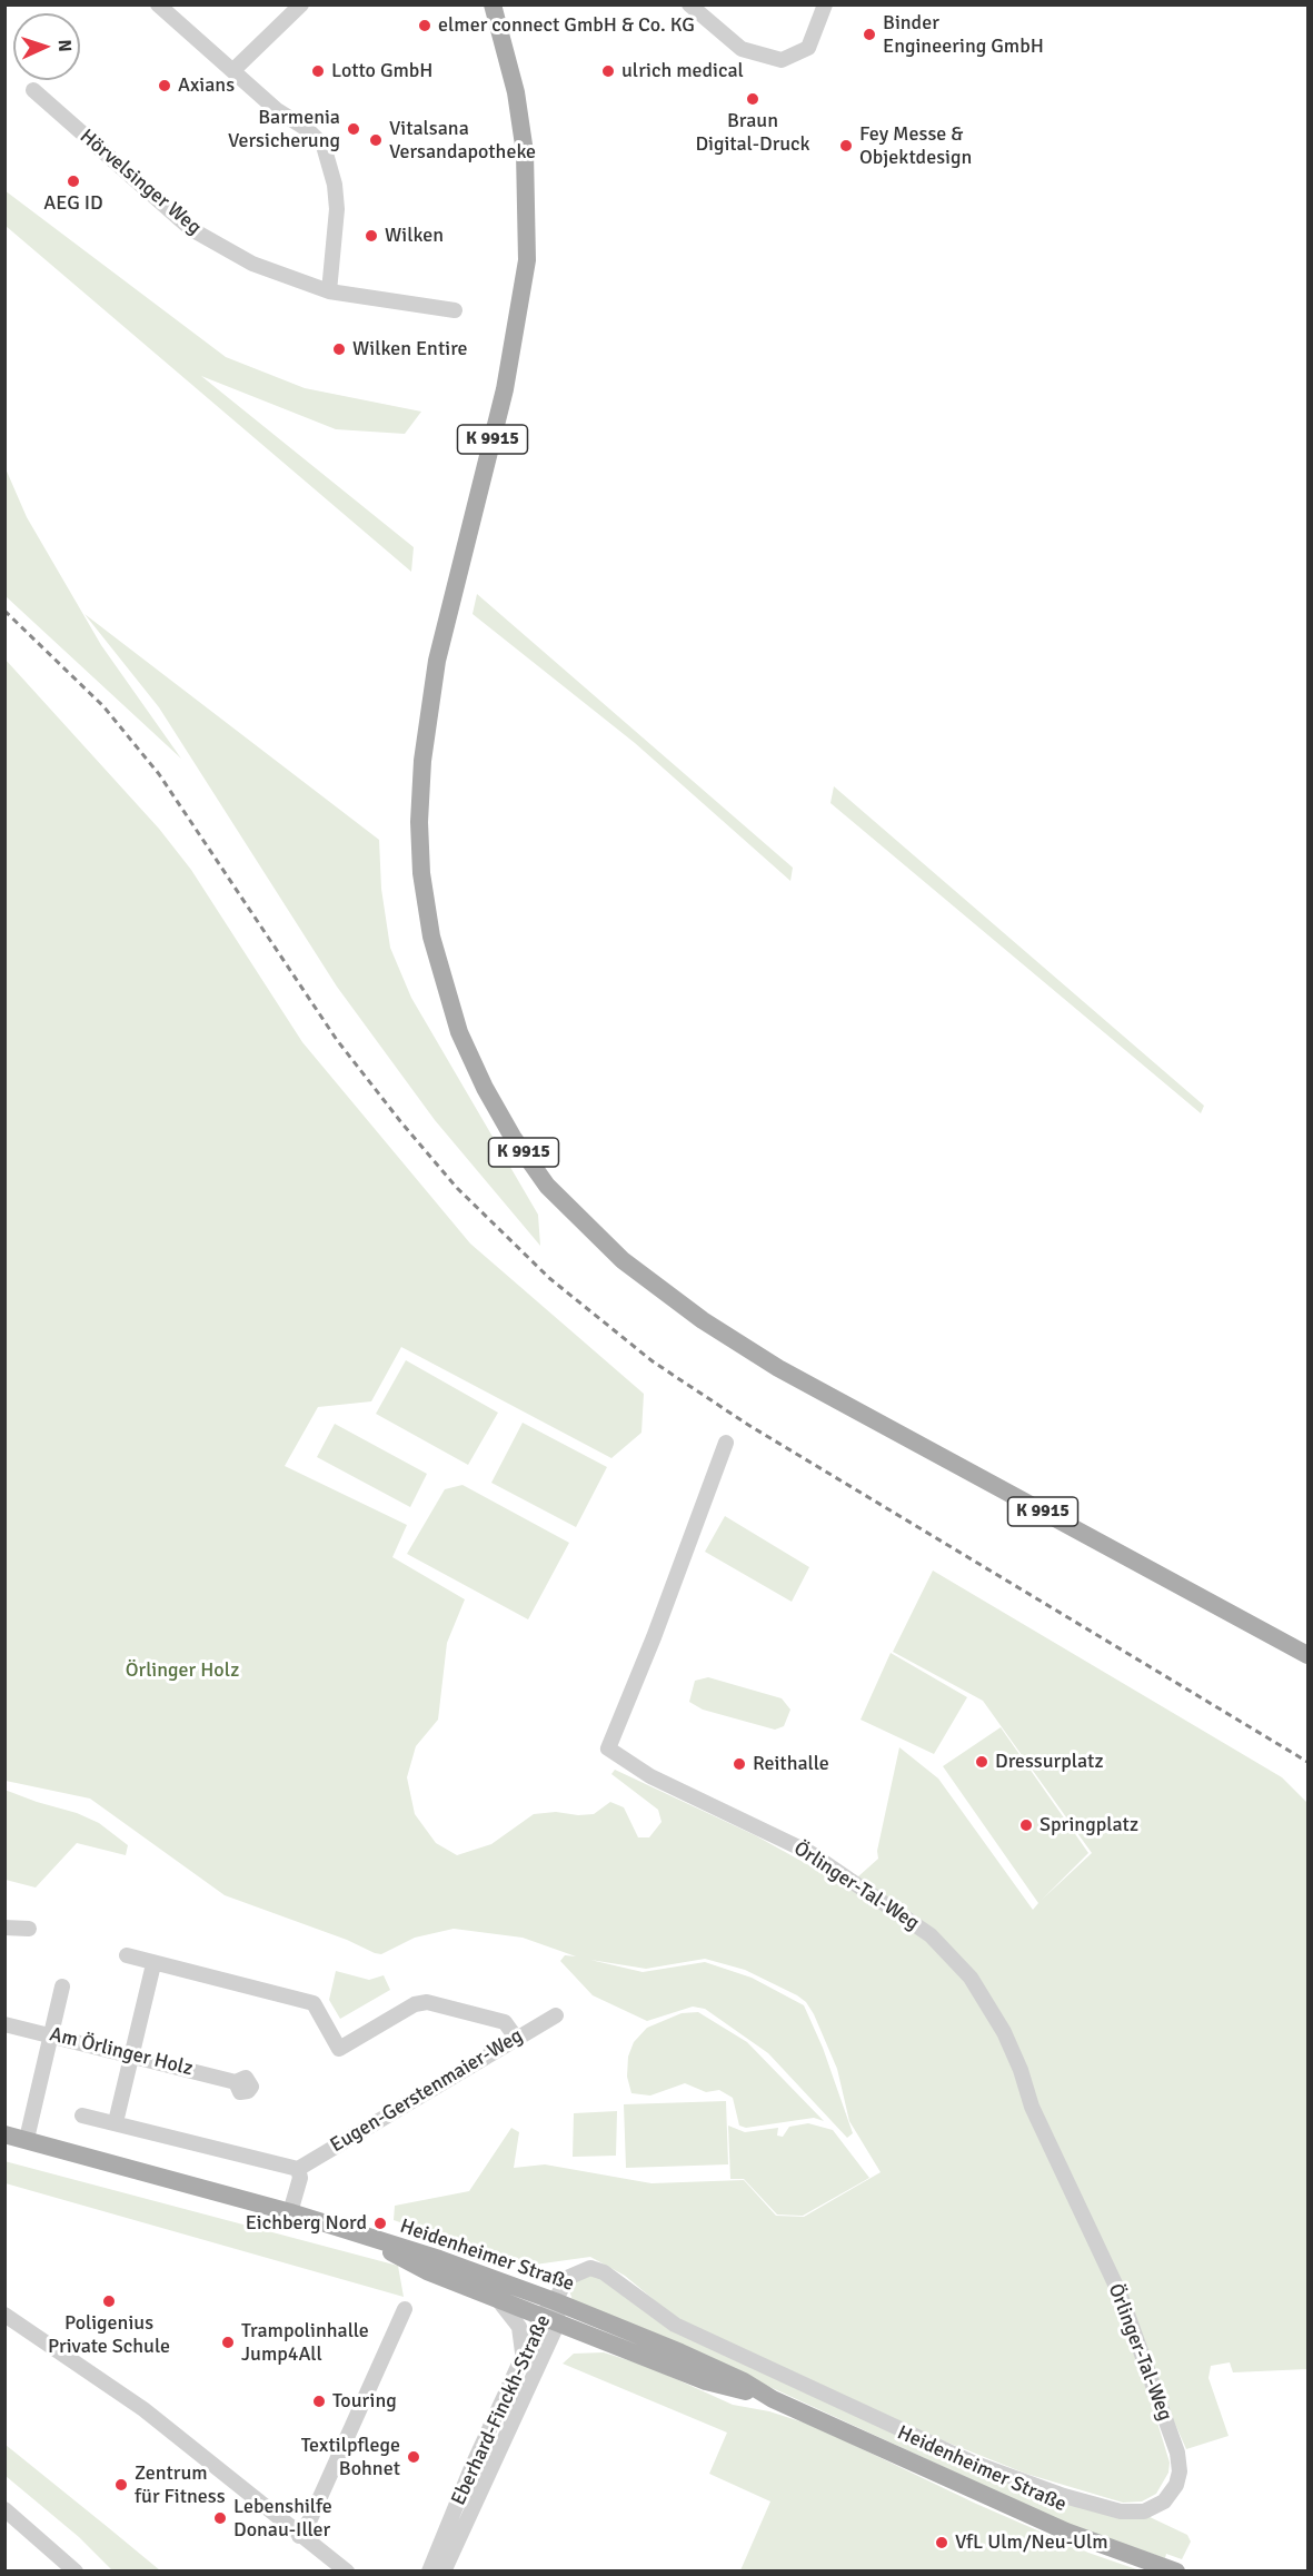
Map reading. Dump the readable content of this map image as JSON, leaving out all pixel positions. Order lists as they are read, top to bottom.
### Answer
{
  "streets": {
    "main road": ["K 9915", "Heidenheimer Straße"],
    "street": [
      "Hörvelsinger Weg",
      "Örlinger-Tal-Weg",
      "Am Örlinger Holz",
      "Eugen-Gerstenmaier-Weg",
      "Eberhard-Finckh-Straße"
    ]
  },
  "crossings": [
    ["Örlinger-Tal-Weg", "Heidenheimer Straße"],
    ["Örlinger-Tal-Weg", "Eberhard-Finckh-Straße"],
    ["Heidenheimer Straße", "Eberhard-Finckh-Straße"]
  ],
  "parks": ["Örlinger Holz"],
  "places": [
    "elmer connect GmbH & Co. KG",
    "Binder Engineering GmbH",
    "Lotto GmbH",
    "ulrich medical",
    "Axians",
    "Braun Digital-Druck",
    "Barmenia Versicherung",
    "Vitalsana Versandapotheke",
    "Fey Messe & Objektdesign",
    "AEG ID",
    "Wilken",
    "Wilken Entire",
    "Dressurplatz",
    "Reithalle",
    "Springplatz",
    "Eichberg Nord",
    "Poligenius Private Schule",
    "Trampolinhalle Jump4All",
    "Touring",
    "Textilpflege Bohnet",
    "Zentrum für Fitness",
    "Lebenshilfe Donau-Iller",
    "VfL Ulm/Neu-Ulm"
  ],
  "north": "right"
}
